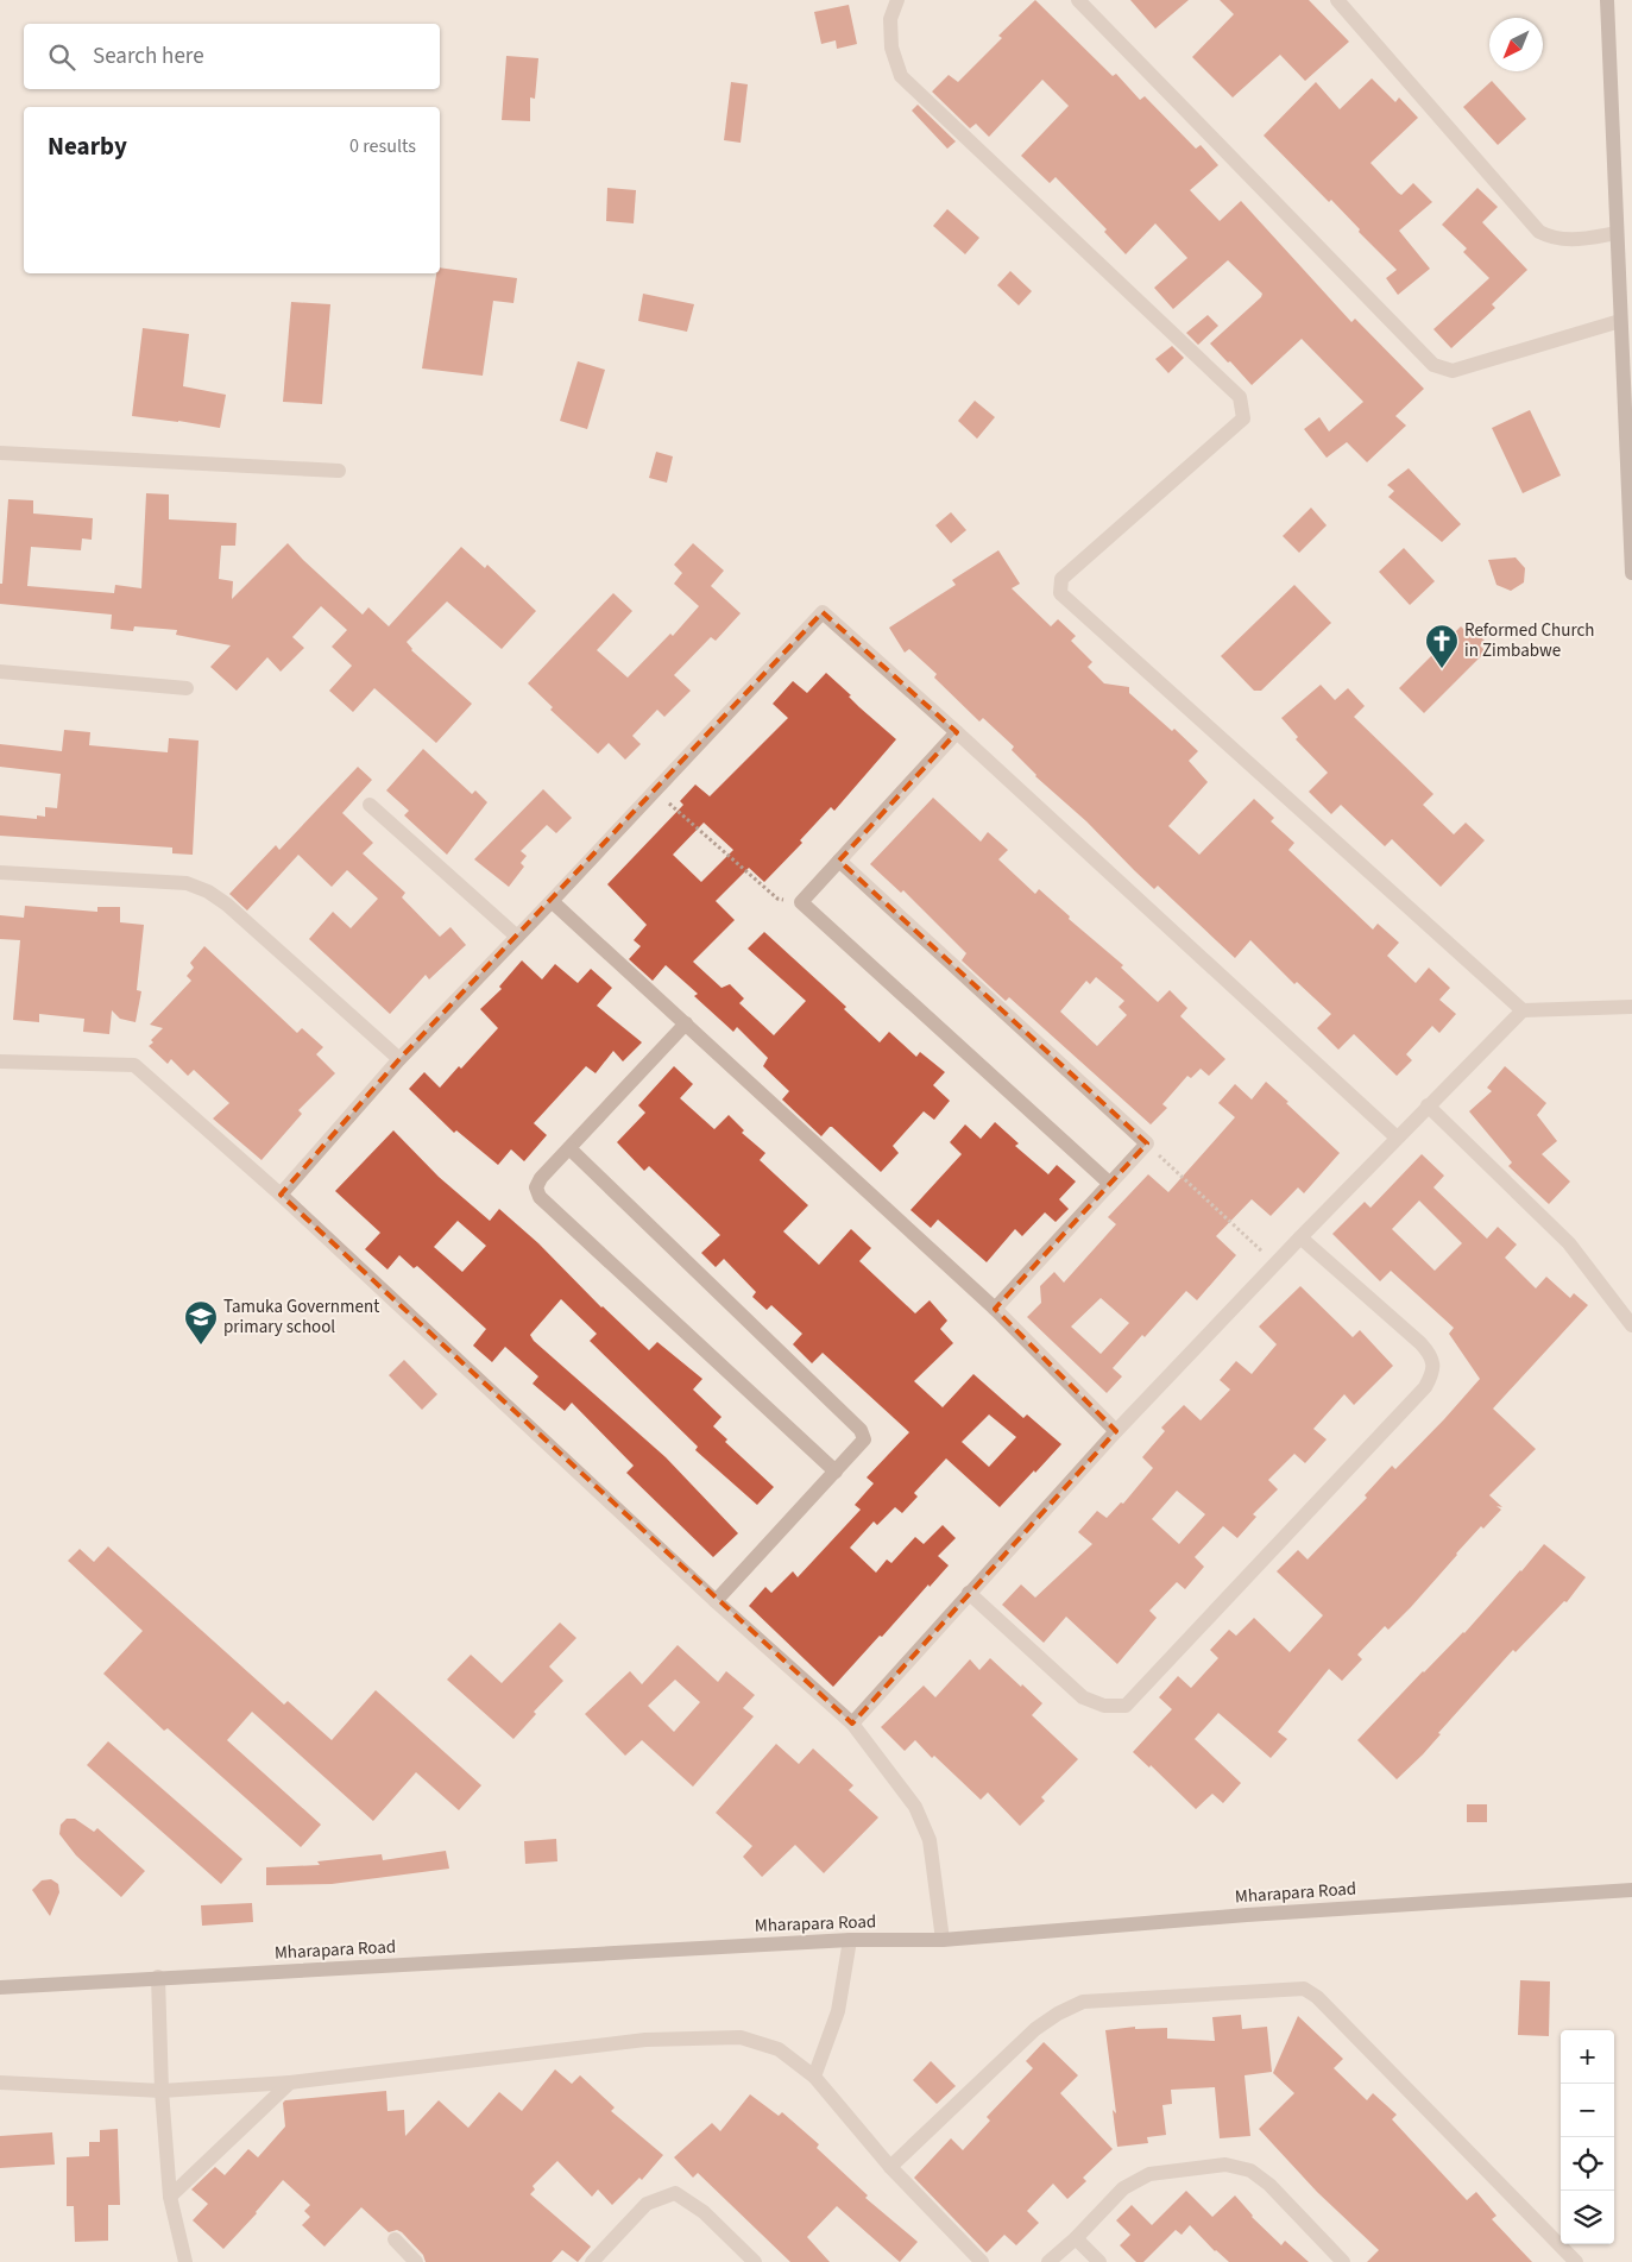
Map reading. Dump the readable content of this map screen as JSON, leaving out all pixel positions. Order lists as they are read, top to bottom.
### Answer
{
  "streets": {
    "main road": ["Mharapara Road"]
  },
  "places": {
    "church": ["Reformed Church in Zimbabwe"],
    "school or university": ["Tamuka Government primary school"]
  },
  "north": "bottom left",
  "page": {
    "search": "Search here",
    "heading": ["Nearby", "0 results"],
    "map_buttons": ["+", "−"]
  }
}
